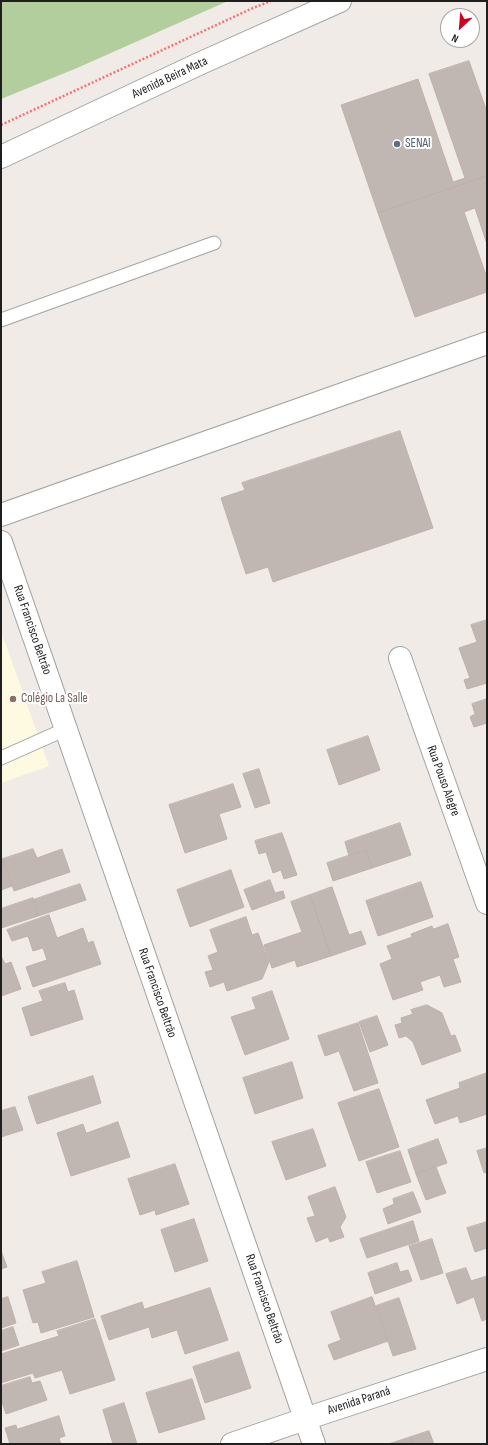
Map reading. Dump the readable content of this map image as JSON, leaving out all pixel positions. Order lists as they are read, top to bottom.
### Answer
{
  "streets": {
    "street": [
      "Avenida Beira Mata",
      "Rua Francisco Beltrão",
      "Rua Pouso Alegre",
      "Avenida Paraná"
    ]
  },
  "crossings": [
    ["Rua Francisco Beltrão", "Avenida Paraná"]
  ],
  "places": ["SENAI", "Colégio La Salle"],
  "north": "bottom left"
}
